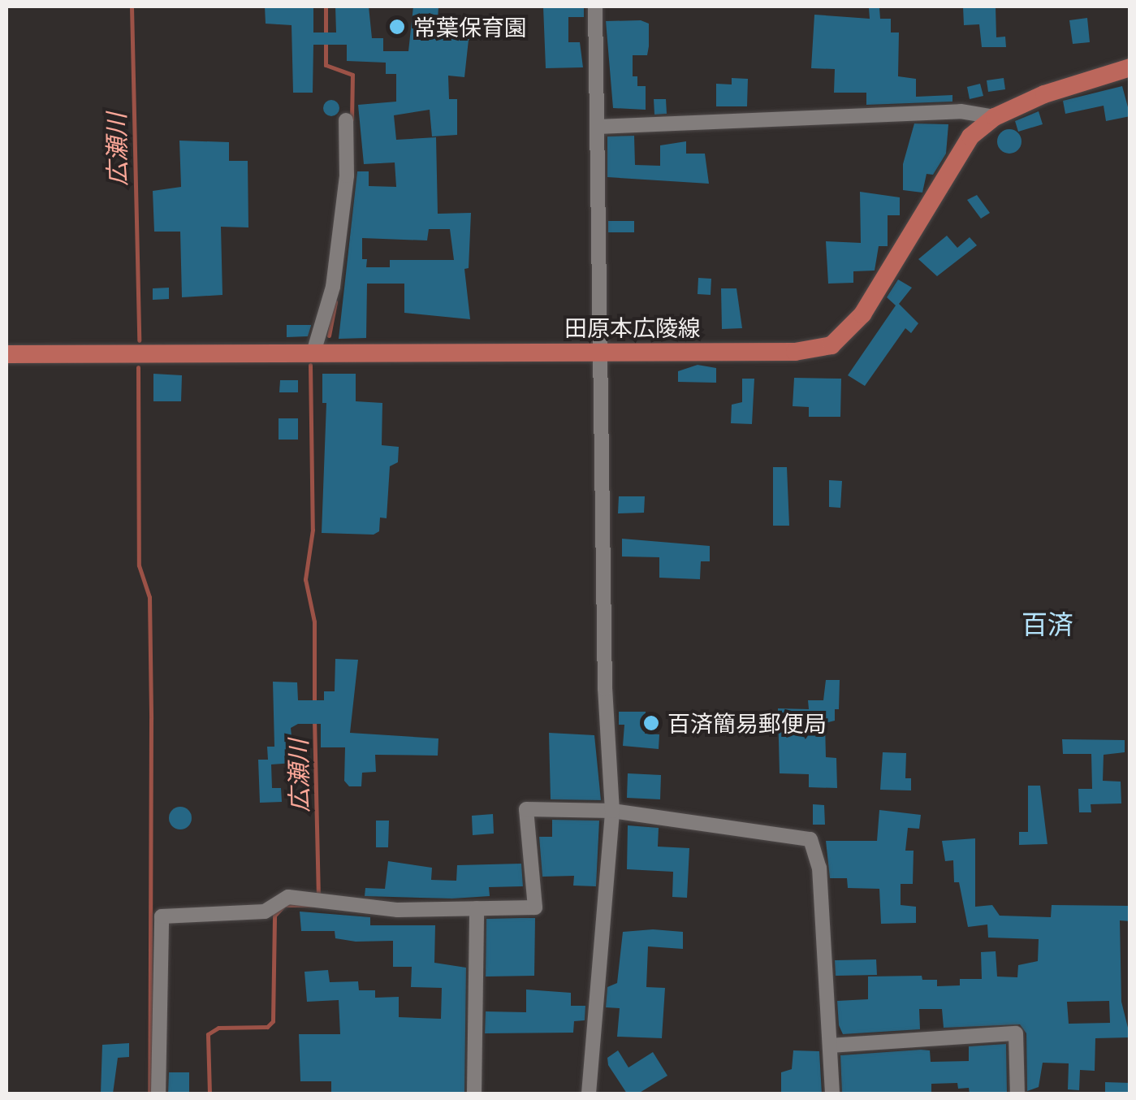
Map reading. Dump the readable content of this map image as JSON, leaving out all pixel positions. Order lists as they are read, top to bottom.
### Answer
{
  "streets": {
    "main road": ["田原本広陵線"]
  },
  "districts": ["百済"],
  "water": ["広瀬川"],
  "places": ["常葉保育園", "百済簡易郵便局"]
}
